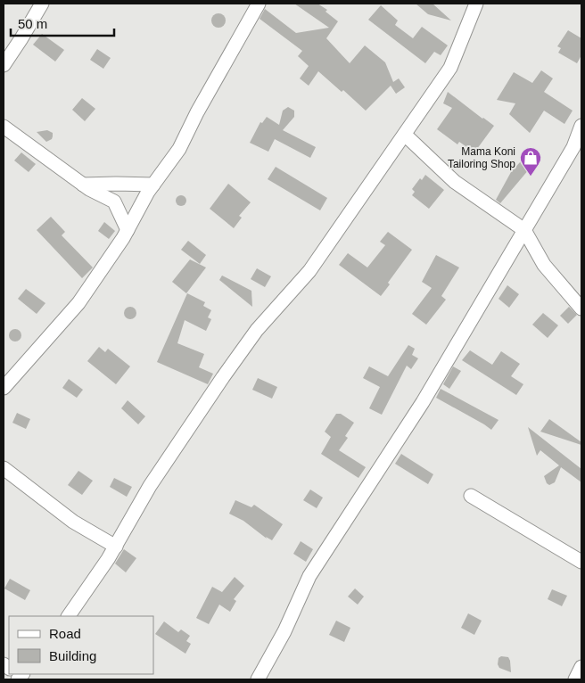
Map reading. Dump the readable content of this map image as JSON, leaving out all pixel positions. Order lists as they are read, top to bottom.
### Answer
{
  "places": {
    "shop": ["Mama Koni Tailoring Shop"]
  },
  "legend": ["Road", "Building"],
  "scale_bar": "50 m"
}
